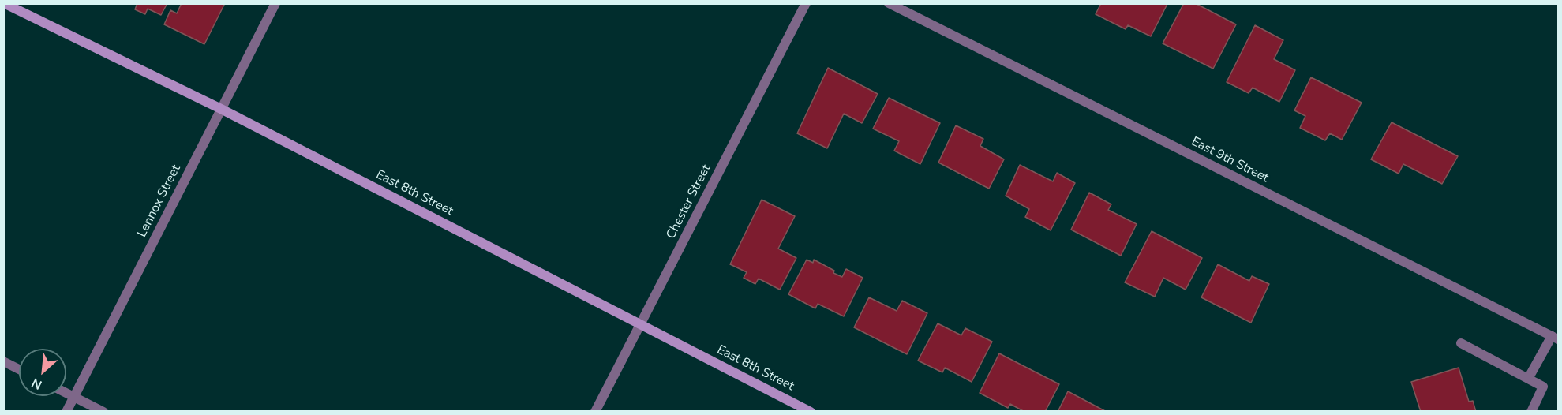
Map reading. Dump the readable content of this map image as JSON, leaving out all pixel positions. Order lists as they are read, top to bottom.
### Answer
{
  "streets": {
    "street": [
      "East 9th Street",
      "East 8th Street",
      "Lennox Street",
      "Chester Street"
    ]
  },
  "crossings": [
    ["East 8th Street", "Lennox Street"],
    ["East 8th Street", "Chester Street"]
  ],
  "north": "bottom left"
}
